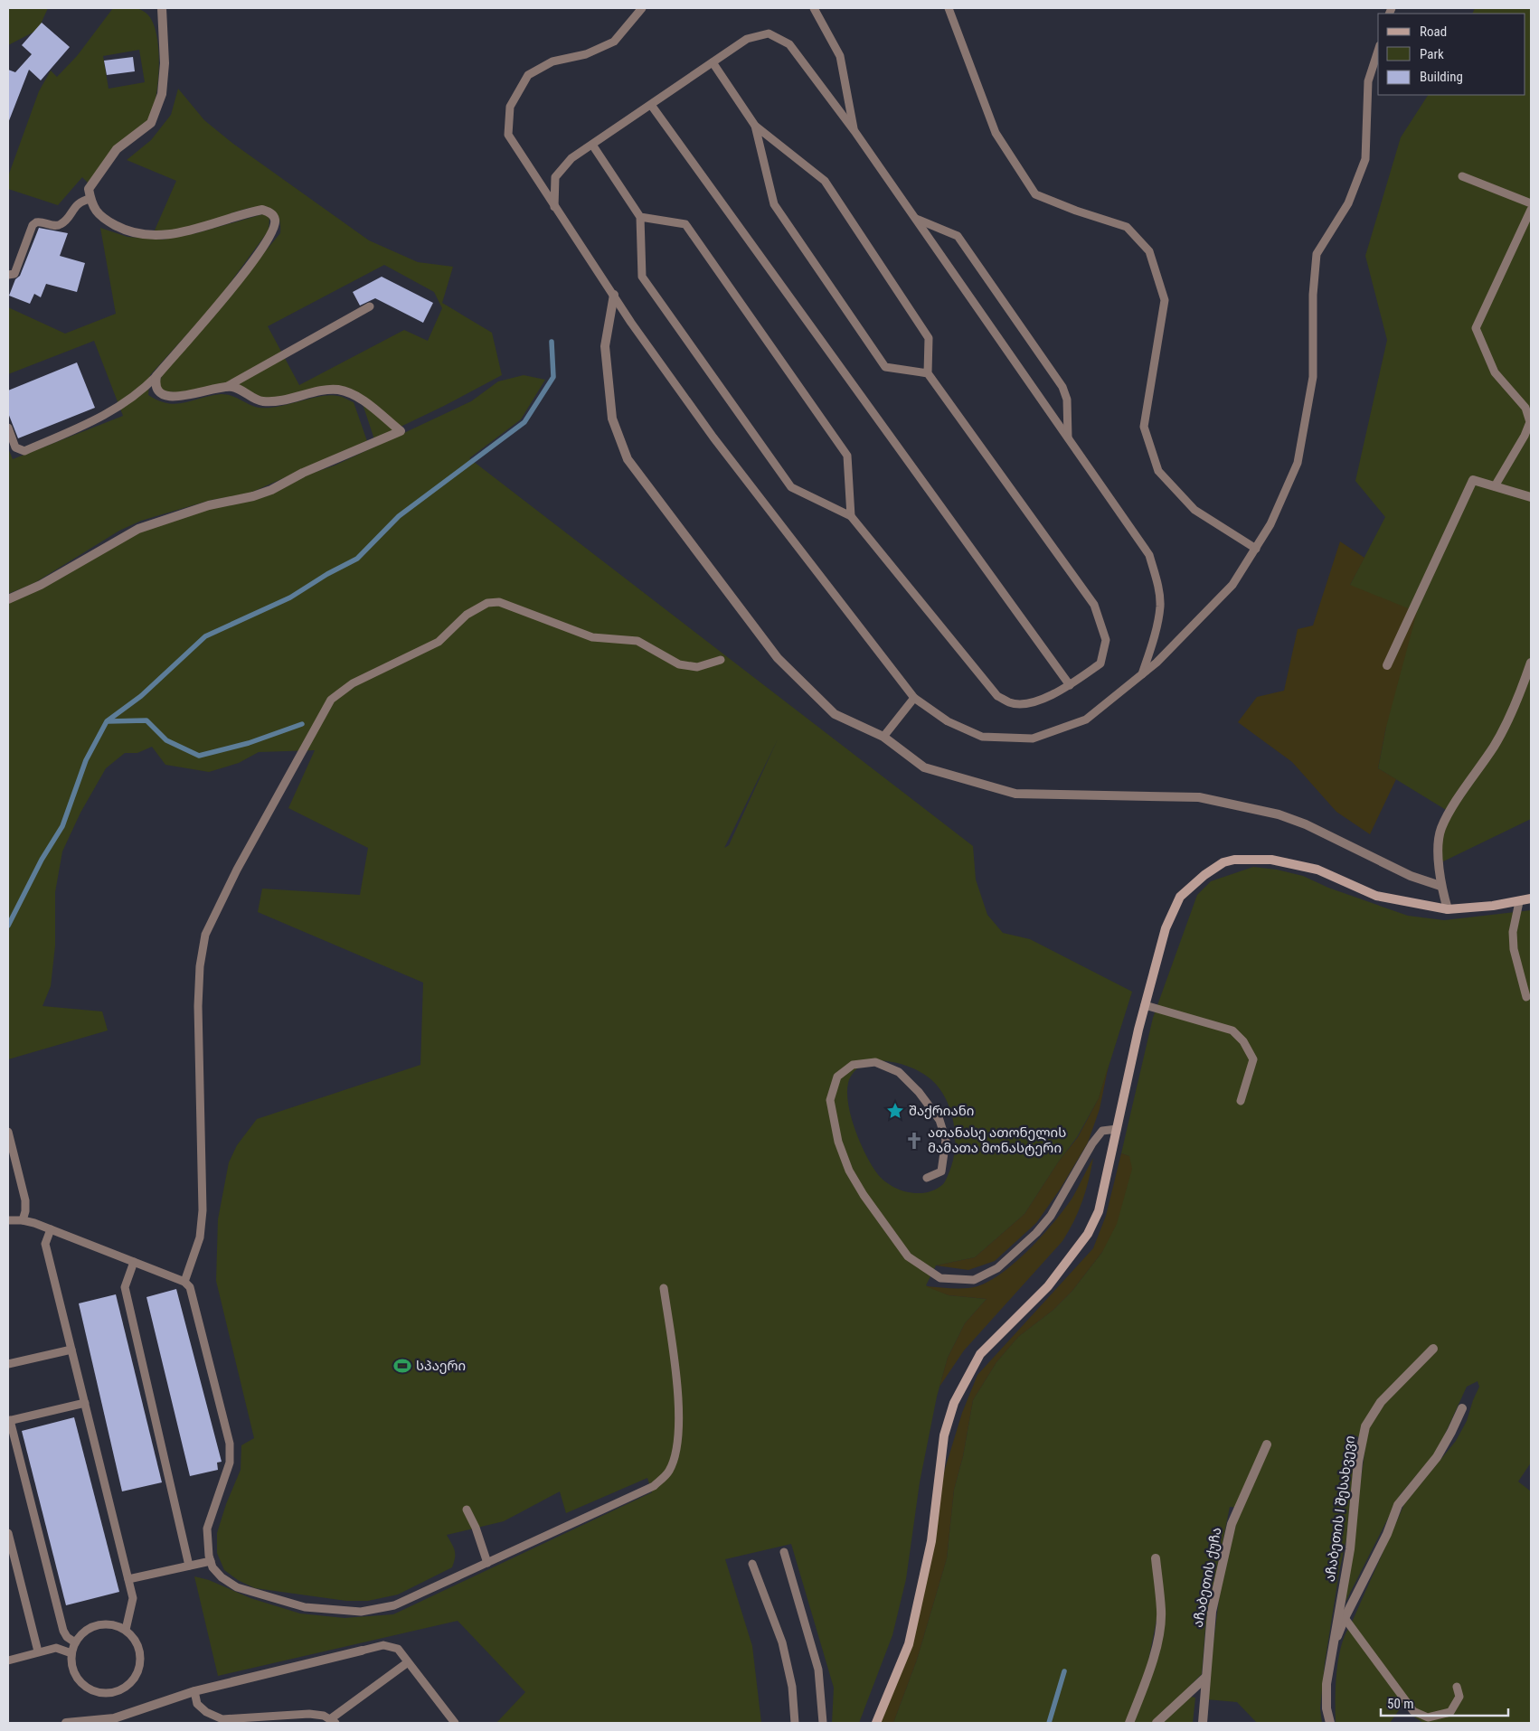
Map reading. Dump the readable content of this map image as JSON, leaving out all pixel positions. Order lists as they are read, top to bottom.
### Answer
{
  "streets": {
    "street": ["აჩაბეთის I შესახვევი", "აჩაბეთის ქუჩა"]
  },
  "places": {
    "place": ["შაქრიანი"],
    "church": ["ათანასე ათონელის მამათა მონასტერი"],
    "sports": ["სპაერი"]
  },
  "legend": ["Road", "Park", "Building"],
  "scale_bar": "50 m"
}
